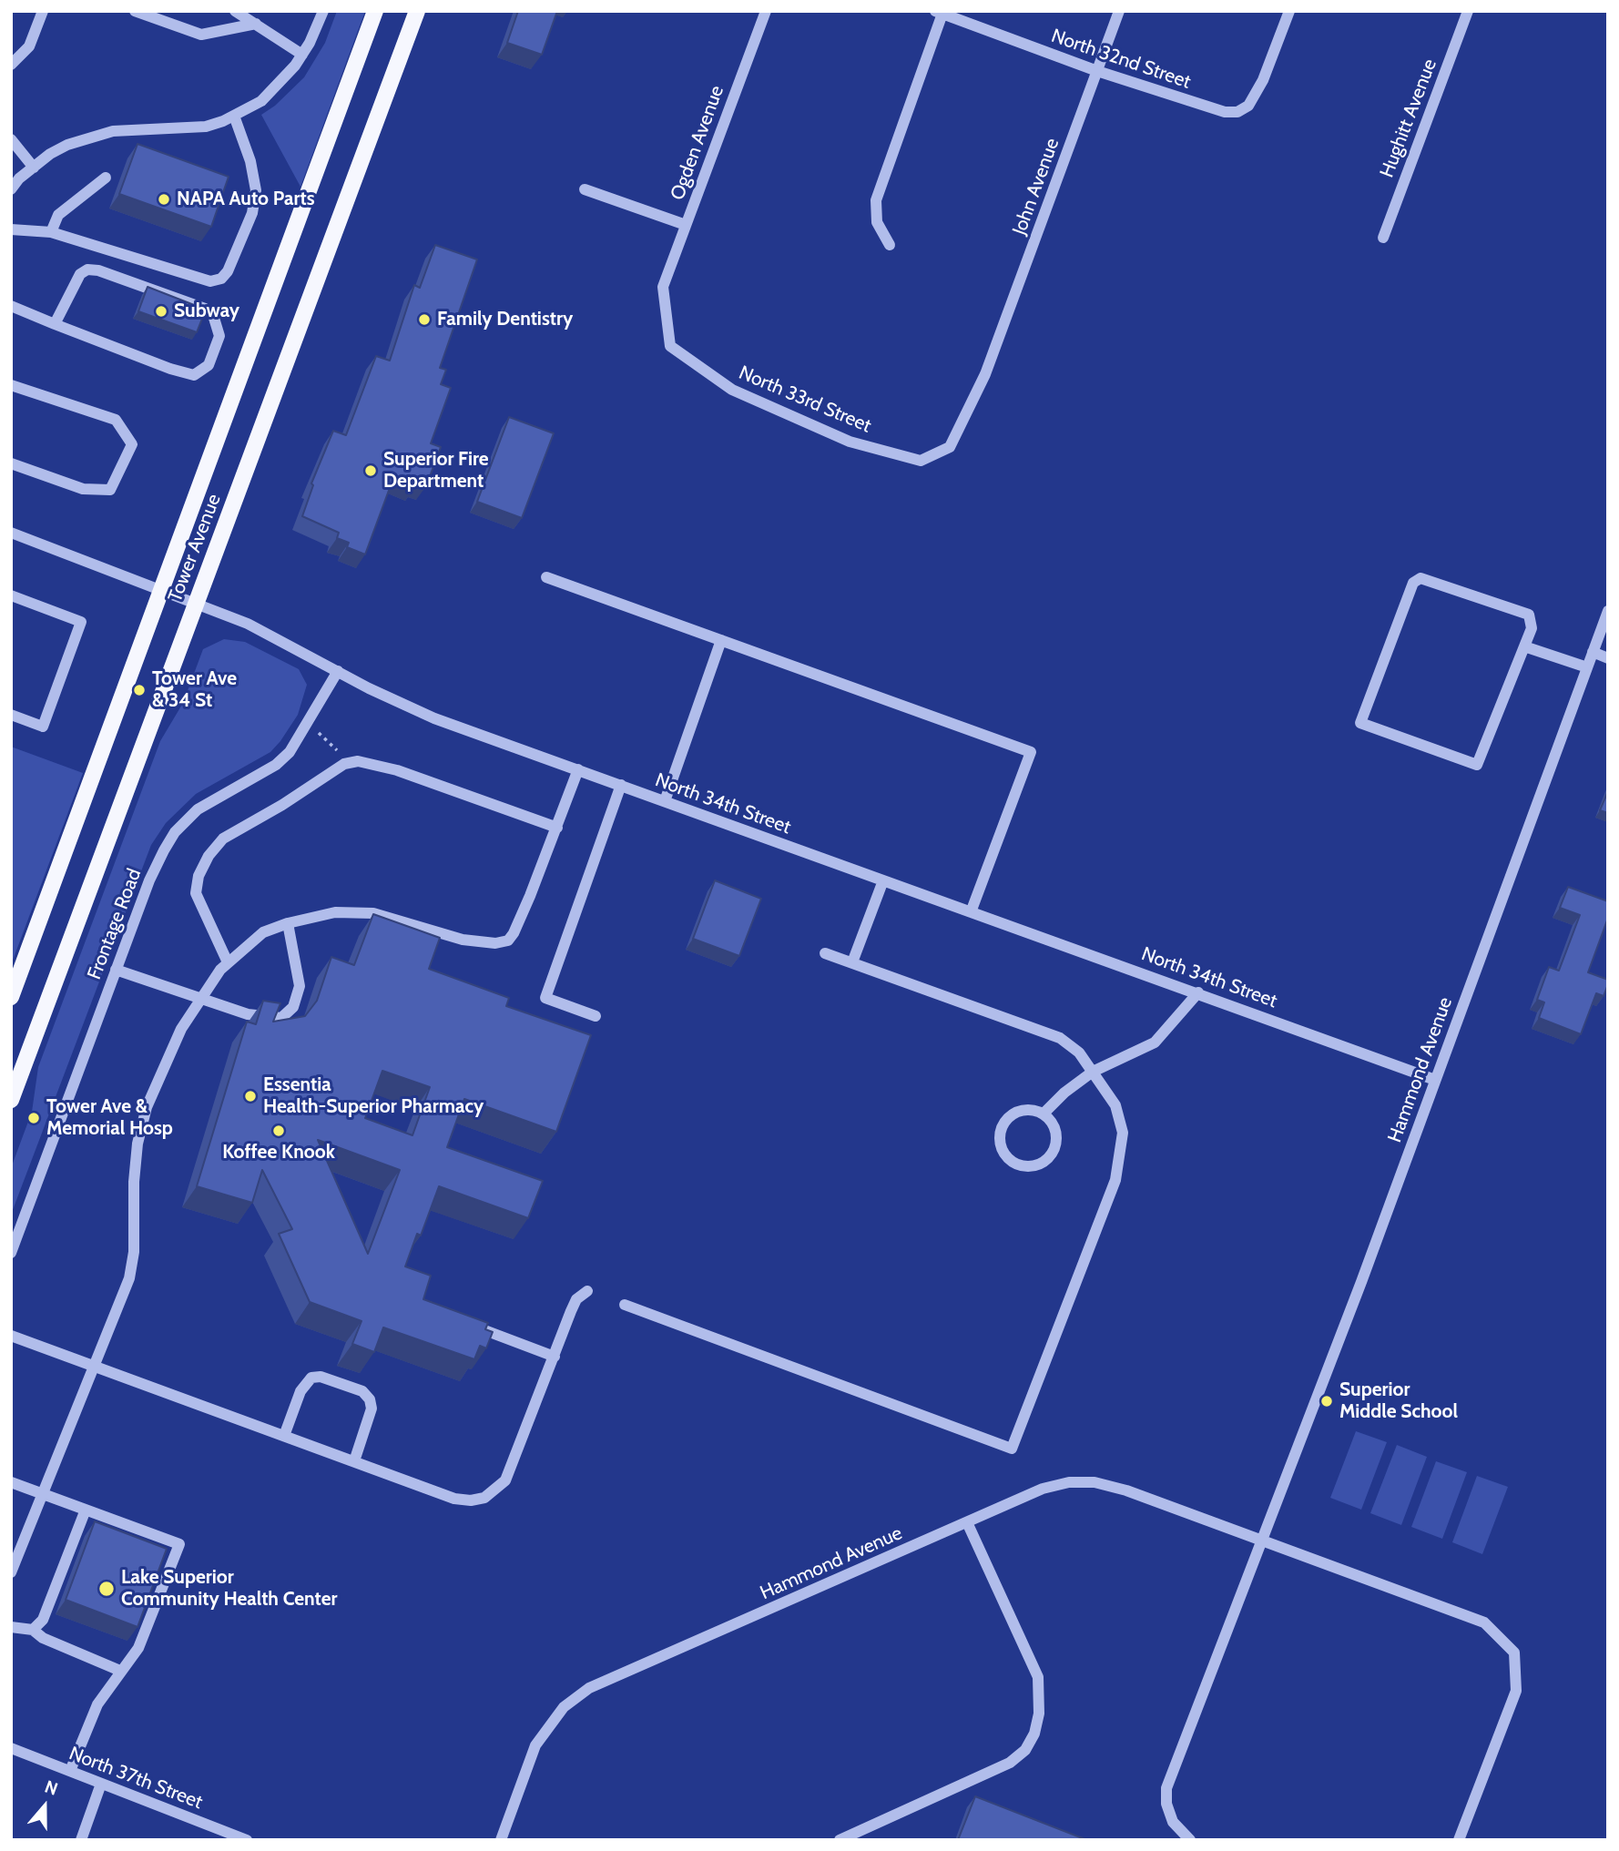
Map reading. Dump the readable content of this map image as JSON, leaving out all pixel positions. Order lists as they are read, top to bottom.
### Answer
{
  "streets": {
    "main road": ["Tower Avenue"],
    "street": [
      "North 32nd Street",
      "Hughitt Avenue",
      "Ogden Avenue",
      "John Avenue",
      "North 33rd Street",
      "North 34th Street",
      "Frontage Road",
      "Hammond Avenue",
      "North 37th Street"
    ]
  },
  "crossings": [
    ["North 32nd Street", "John Avenue"],
    ["Ogden Avenue", "North 33rd Street"],
    ["John Avenue", "North 33rd Street"],
    ["Tower Avenue", "North 34th Street"],
    ["North 34th Street", "Frontage Road"],
    ["North 34th Street", "Hammond Avenue"]
  ],
  "places": [
    "NAPA Auto Parts",
    "Subway",
    "Family Dentistry",
    "Superior Fire Department",
    "Tower Ave & 34 St",
    "Essentia Health-Superior Pharmacy",
    "Tower Ave & Memorial Hosp",
    "Koffee Knook",
    "Superior Middle School",
    "Lake Superior Community Health Center"
  ],
  "north": "top"
}
